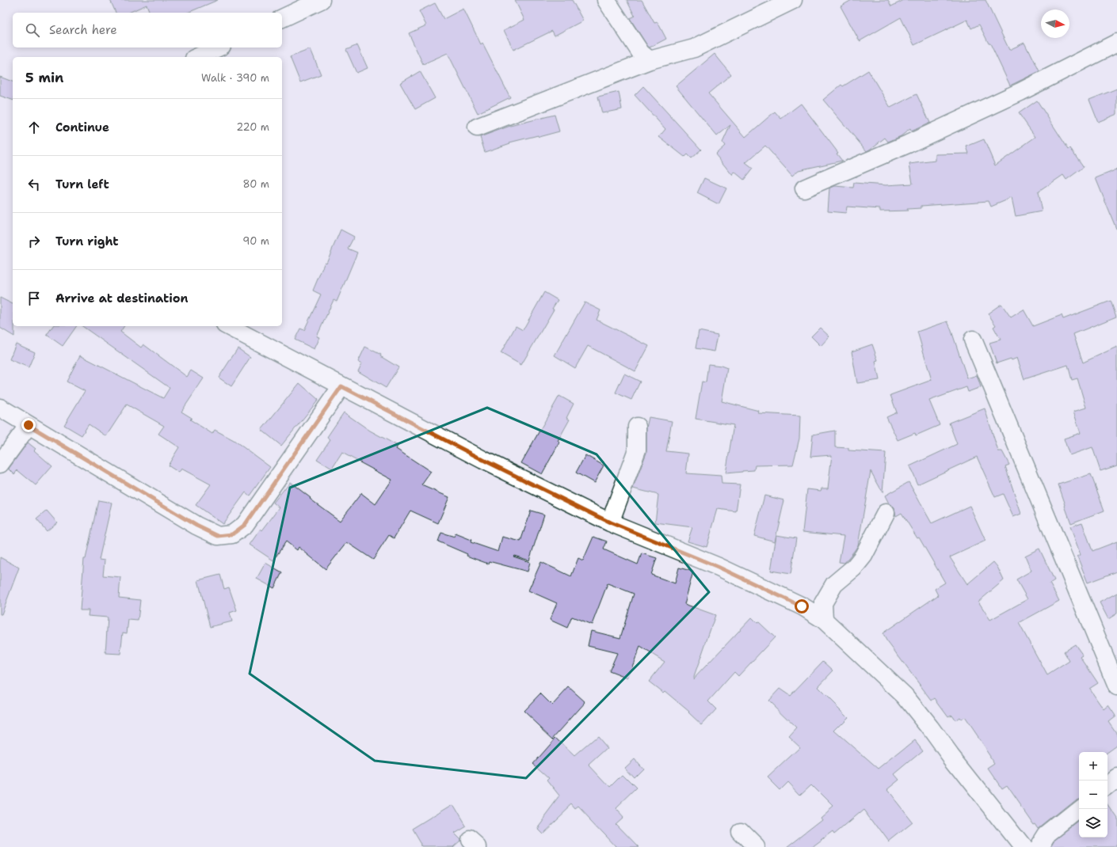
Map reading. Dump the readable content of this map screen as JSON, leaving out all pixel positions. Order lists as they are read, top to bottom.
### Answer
{
  "north": "right",
  "page": {
    "search": "Search here",
    "heading": ["5 min", "Walk · 390 m"],
    "list": [
      ["Continue", "220 m"],
      ["Turn left", "80 m"],
      ["Turn right", "90 m"],
      "Arrive at destination"
    ],
    "map_buttons": ["+", "−"]
  }
}
